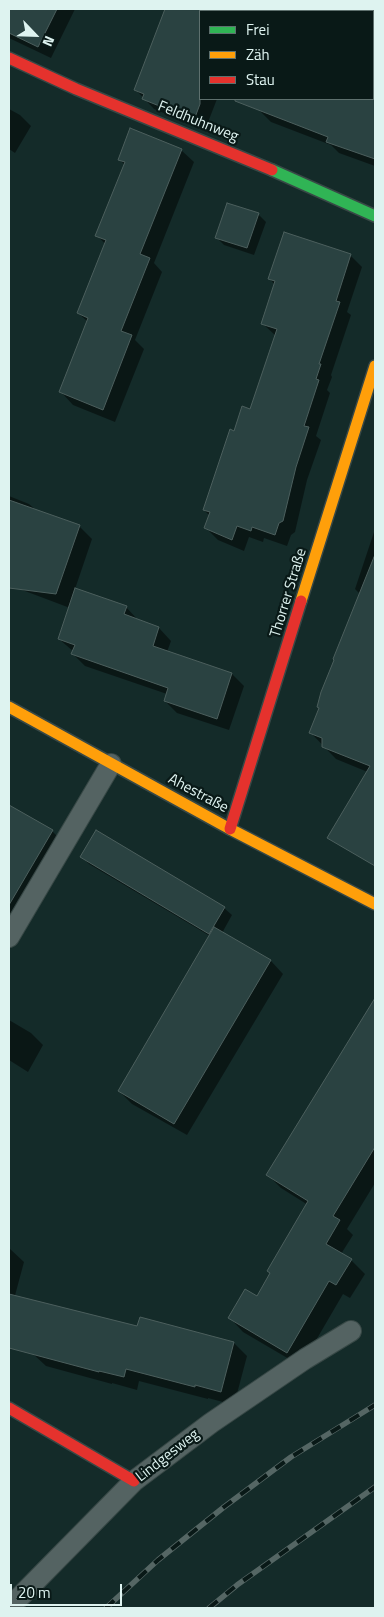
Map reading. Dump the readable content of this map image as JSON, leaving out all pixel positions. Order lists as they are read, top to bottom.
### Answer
{
  "streets": {
    "street": ["Feldhuhnweg", "Thorrer Straße", "Ahestraße"],
    "lane": ["Lindgesweg"]
  },
  "crossings": [
    ["Thorrer Straße", "Ahestraße"]
  ],
  "legend": ["Frei", "Zäh", "Stau"],
  "scale_bar": "20 m",
  "north": "bottom right"
}
